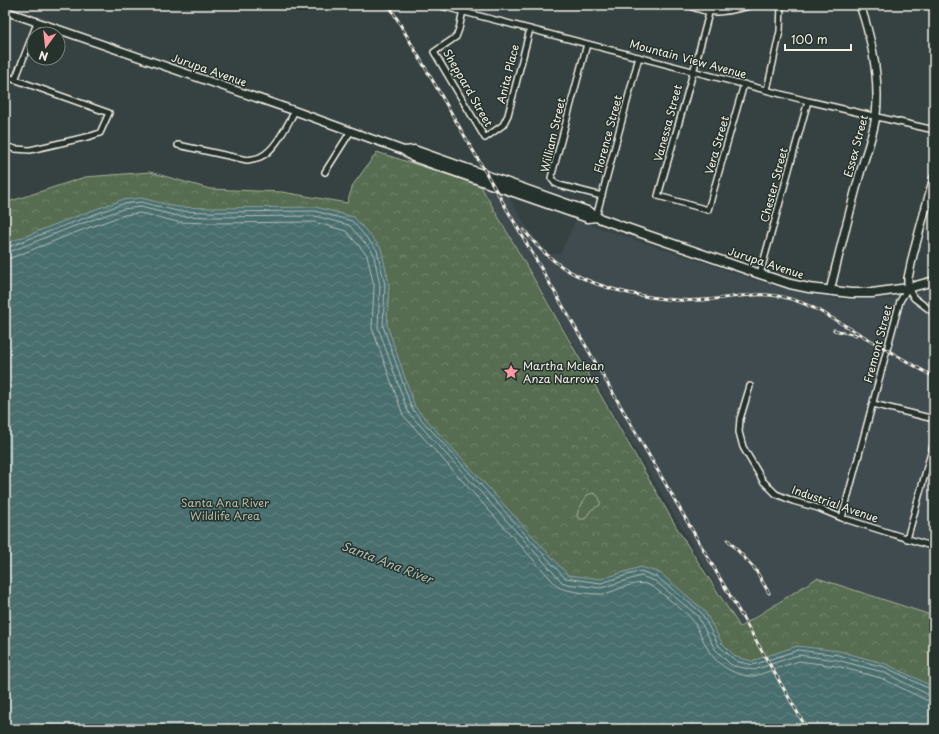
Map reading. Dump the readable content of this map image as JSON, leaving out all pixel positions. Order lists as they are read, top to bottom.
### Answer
{
  "streets": {
    "main road": ["Jurupa Avenue", "Essex Street", "Fremont Street"],
    "street": [
      "Mountain View Avenue",
      "Anita Place",
      "Sheppard Street",
      "Vanessa Street",
      "Florence Street",
      "William Street",
      "Vera Street",
      "Chester Street",
      "Industrial Avenue"
    ]
  },
  "crossings": [
    ["Mountain View Avenue", "Anita Place"],
    ["Mountain View Avenue", "Sheppard Street"],
    ["Mountain View Avenue", "Vanessa Street"],
    ["Mountain View Avenue", "Florence Street"],
    ["Mountain View Avenue", "William Street"],
    ["Mountain View Avenue", "Vera Street"],
    ["Mountain View Avenue", "Essex Street"],
    ["Mountain View Avenue", "Chester Street"],
    ["Jurupa Avenue", "Florence Street"],
    ["Jurupa Avenue", "Essex Street"],
    ["Jurupa Avenue", "Chester Street"],
    ["Jurupa Avenue", "Fremont Street"],
    ["Anita Place", "Sheppard Street"],
    ["Vanessa Street", "Vera Street"],
    ["Florence Street", "William Street"],
    ["Fremont Street", "Industrial Avenue"]
  ],
  "water": ["Santa Ana River"],
  "parks": ["Santa Ana River Wildlife Area"],
  "places": {
    "place": ["Martha Mclean Anza Narrows"]
  },
  "scale_bar": "100 m",
  "north": "bottom"
}
